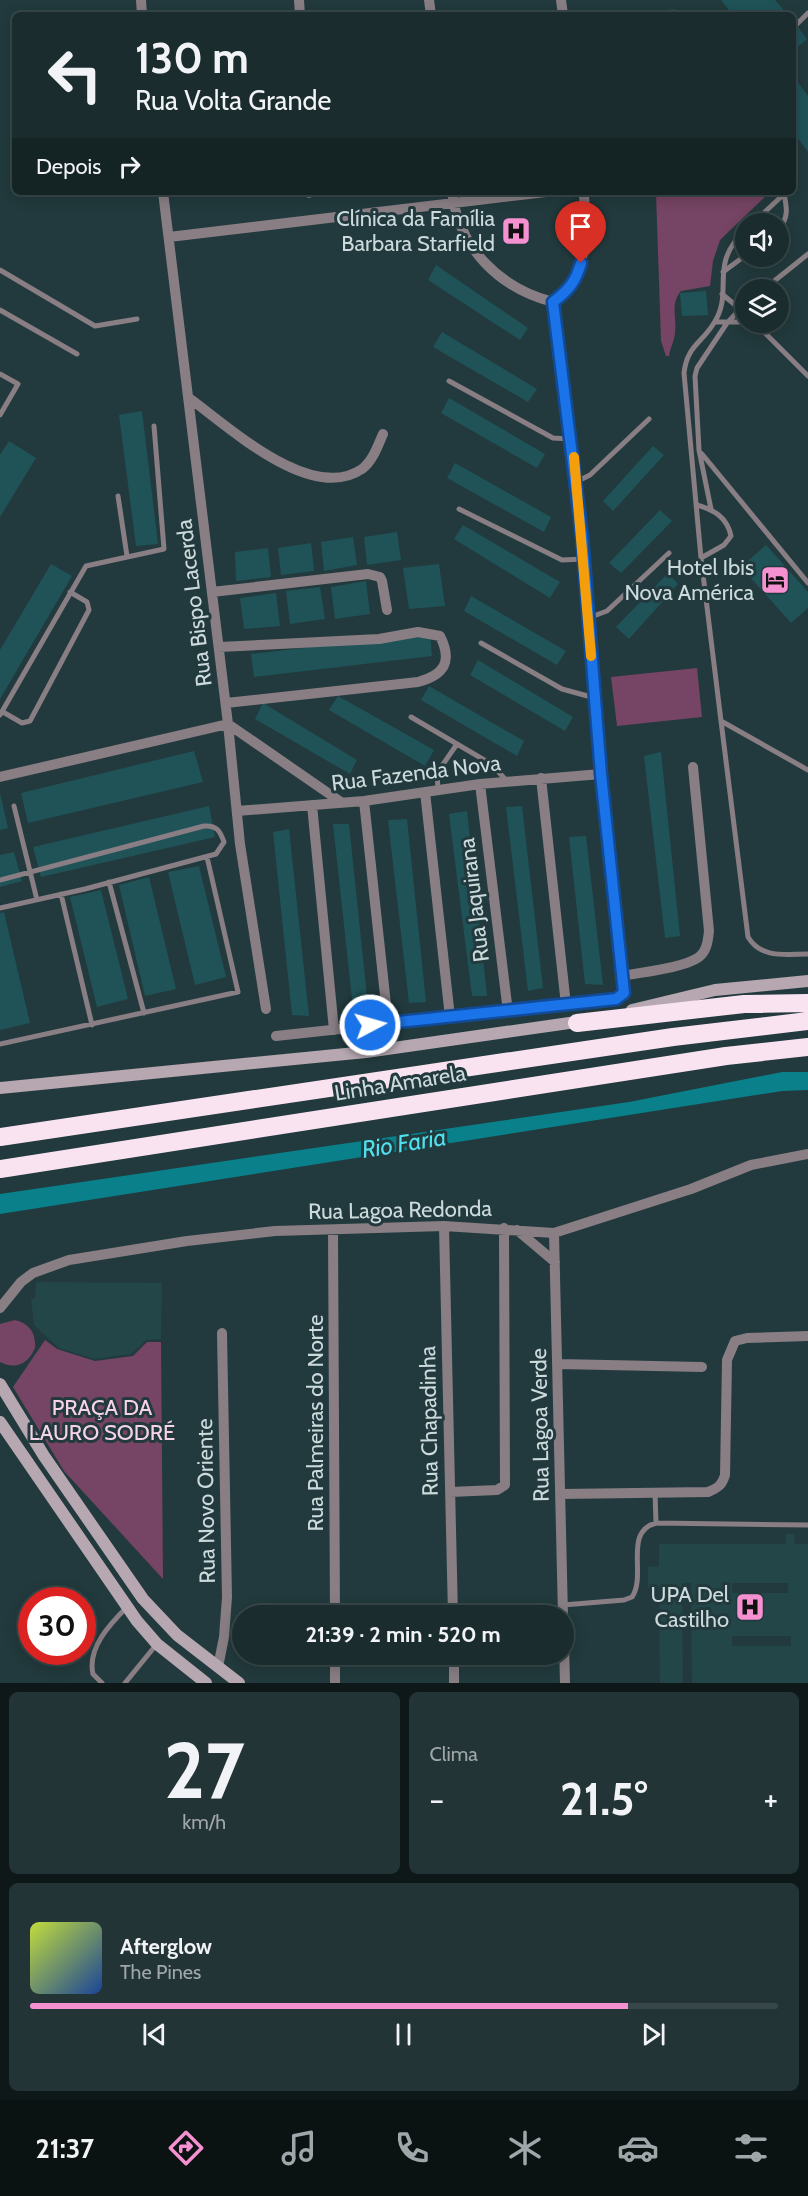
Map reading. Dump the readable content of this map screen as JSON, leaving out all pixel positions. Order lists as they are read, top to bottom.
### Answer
{
  "streets": {
    "highway": ["Linha Amarela"],
    "street": [
      "Rua Bispo Lacerda",
      "Rua Fazenda Nova",
      "Rua Jaquirana",
      "Rua Lagoa Redonda",
      "Rua Chapadinha",
      "Rua Palmeiras do Norte",
      "Rua Lagoa Verde",
      "Rua Novo Oriente"
    ]
  },
  "crossings": [
    ["Rua Bispo Lacerda", "Rua Fazenda Nova"],
    ["Rua Fazenda Nova", "Rua Jaquirana"],
    ["Rua Lagoa Redonda", "Rua Chapadinha"],
    ["Rua Lagoa Redonda", "Rua Palmeiras do Norte"],
    ["Rua Lagoa Redonda", "Rua Lagoa Verde"]
  ],
  "water": ["Rio Faria"],
  "parks": ["PRAÇA DA LAURO SODRÉ"],
  "places": {
    "hospital": ["Clínica da Família Barbara Starfield", "UPA Del Castilho"],
    "hotel": ["Hotel Ibis Nova América"]
  },
  "page": {
    "turn": ["130 m", "Rua Volta Grande"],
    "then": "Depois",
    "limit": "30",
    "trip": "21:39 · 2 min · 520 m",
    "tile": [
      ["27", "km/h"],
      "Clima"
    ],
    "heat": ["−", "21.5°", "+"],
    "song": ["Afterglow", "The Pines"],
    "tabs": "21:37"
  }
}
